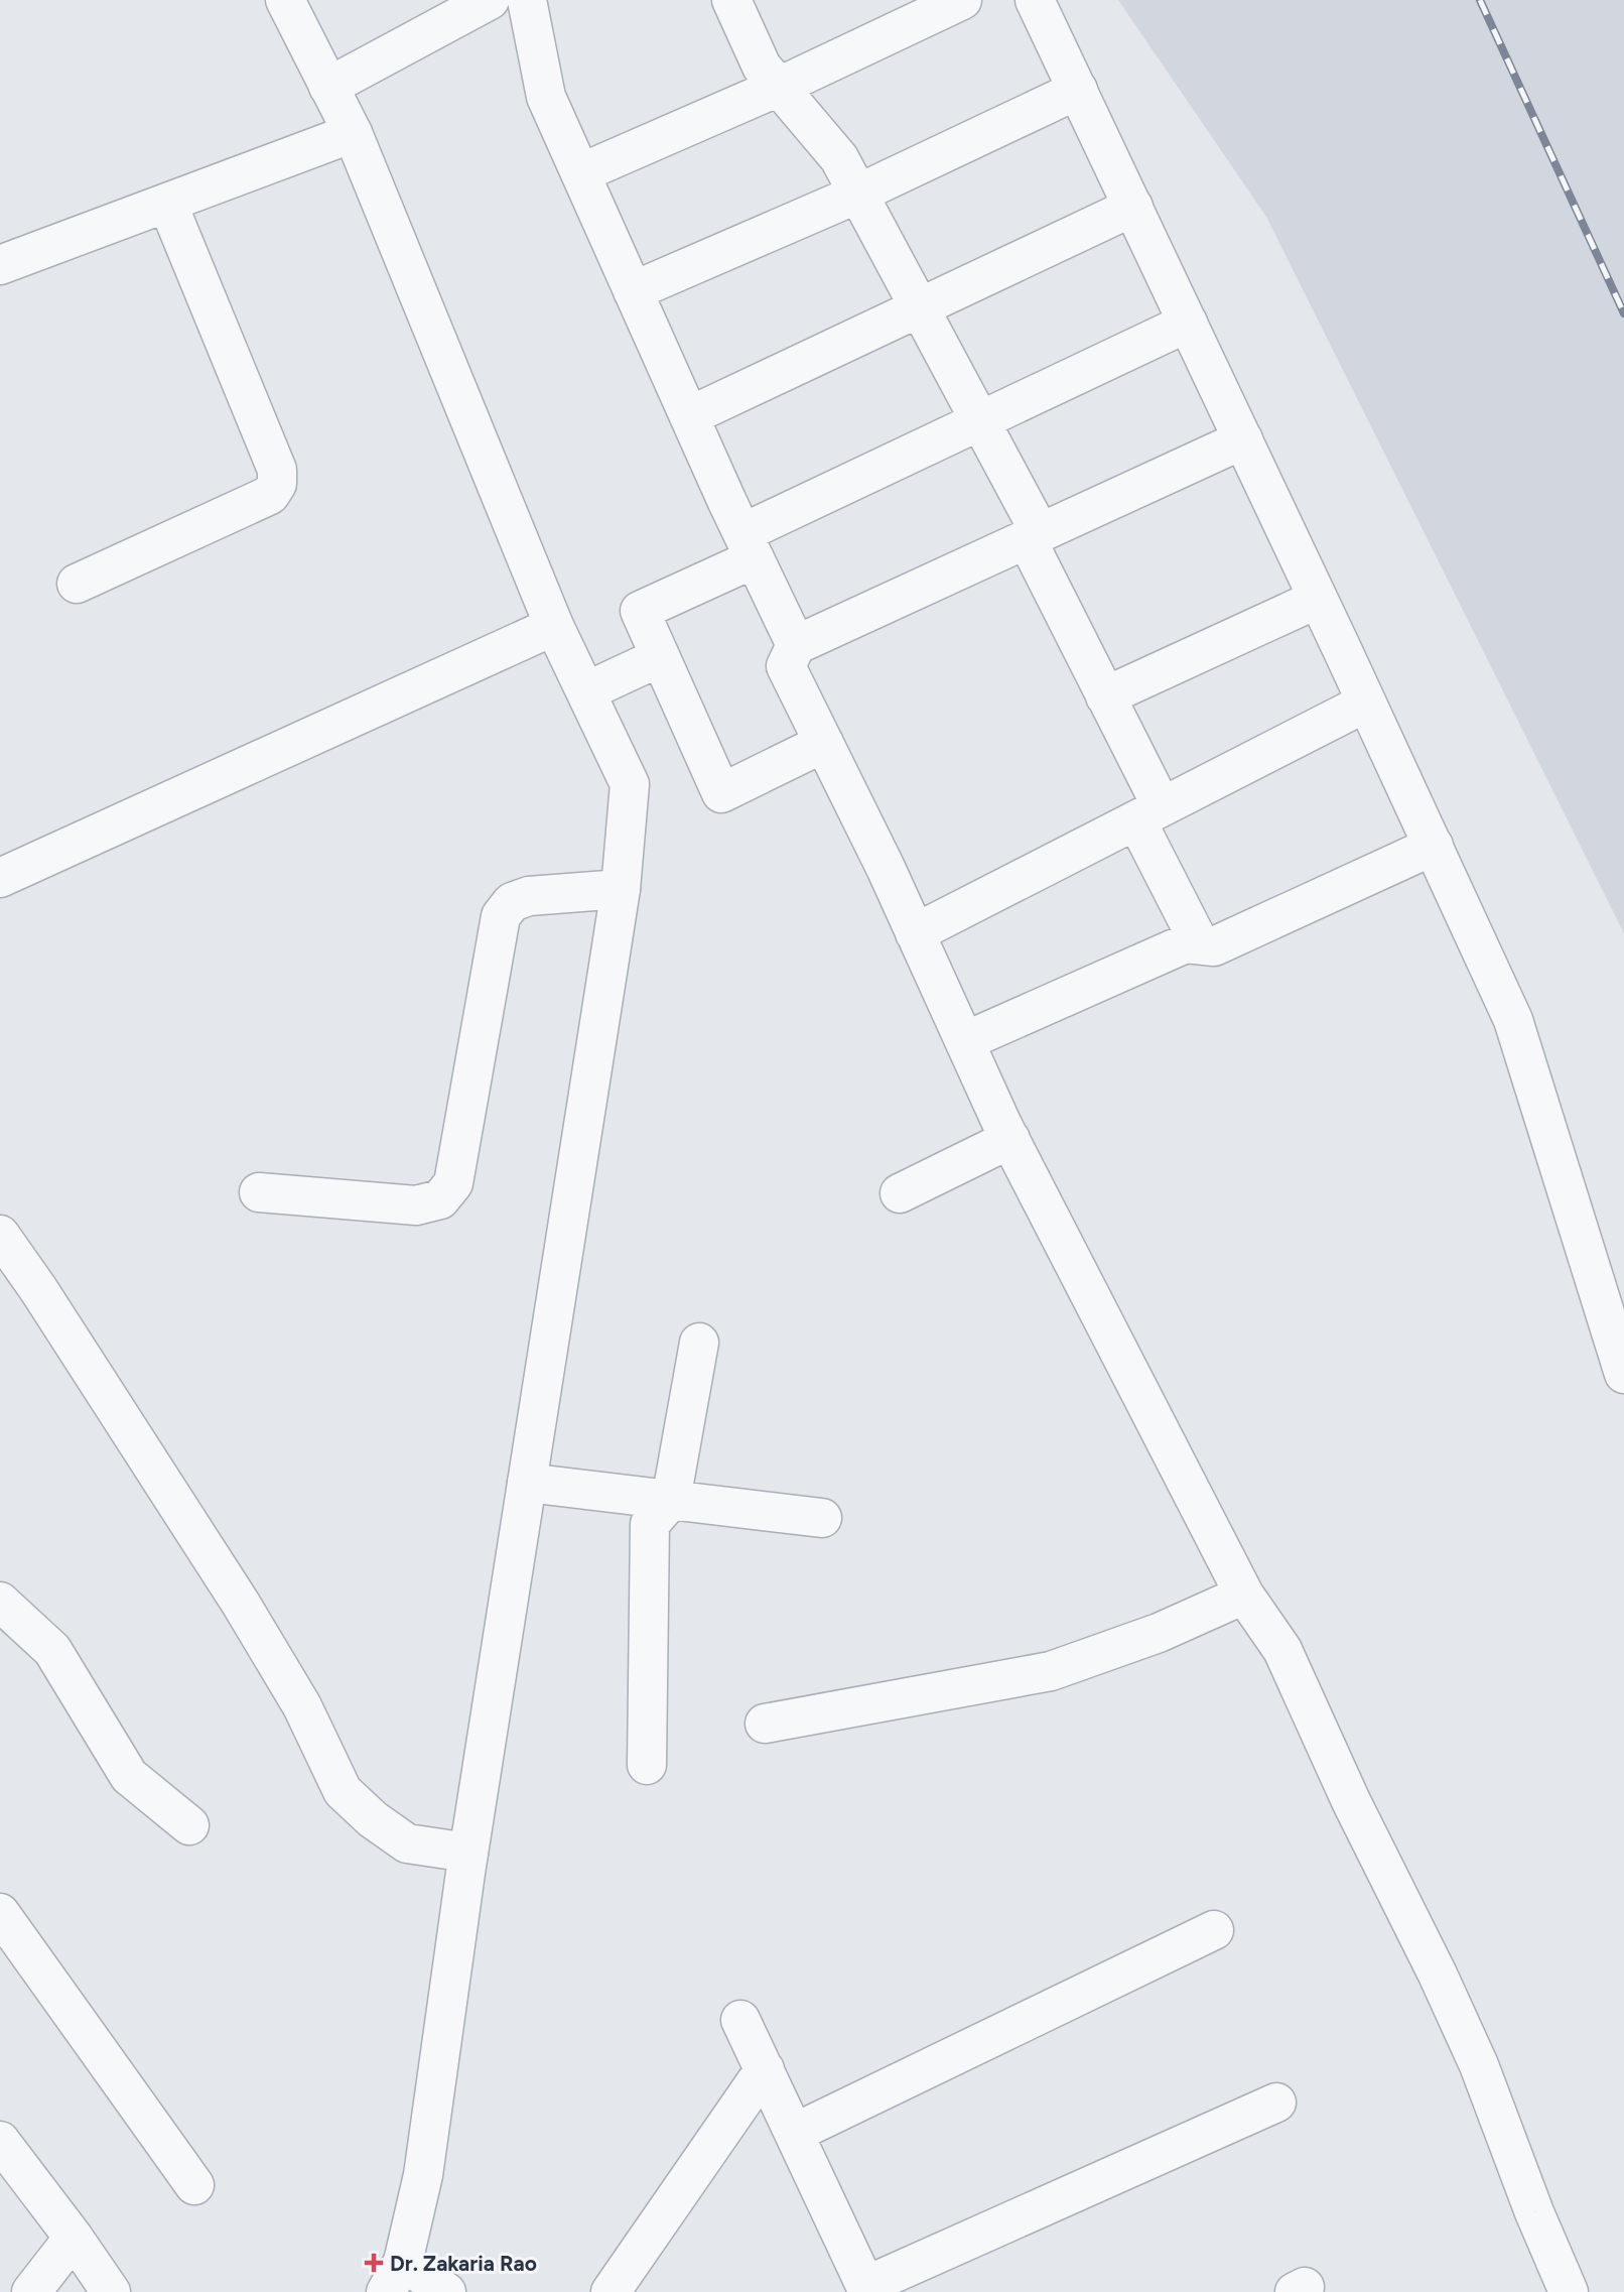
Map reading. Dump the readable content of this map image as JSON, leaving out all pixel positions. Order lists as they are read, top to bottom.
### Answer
{
  "places": {
    "health": ["Dr. Zakaria Rao"]
  }
}
